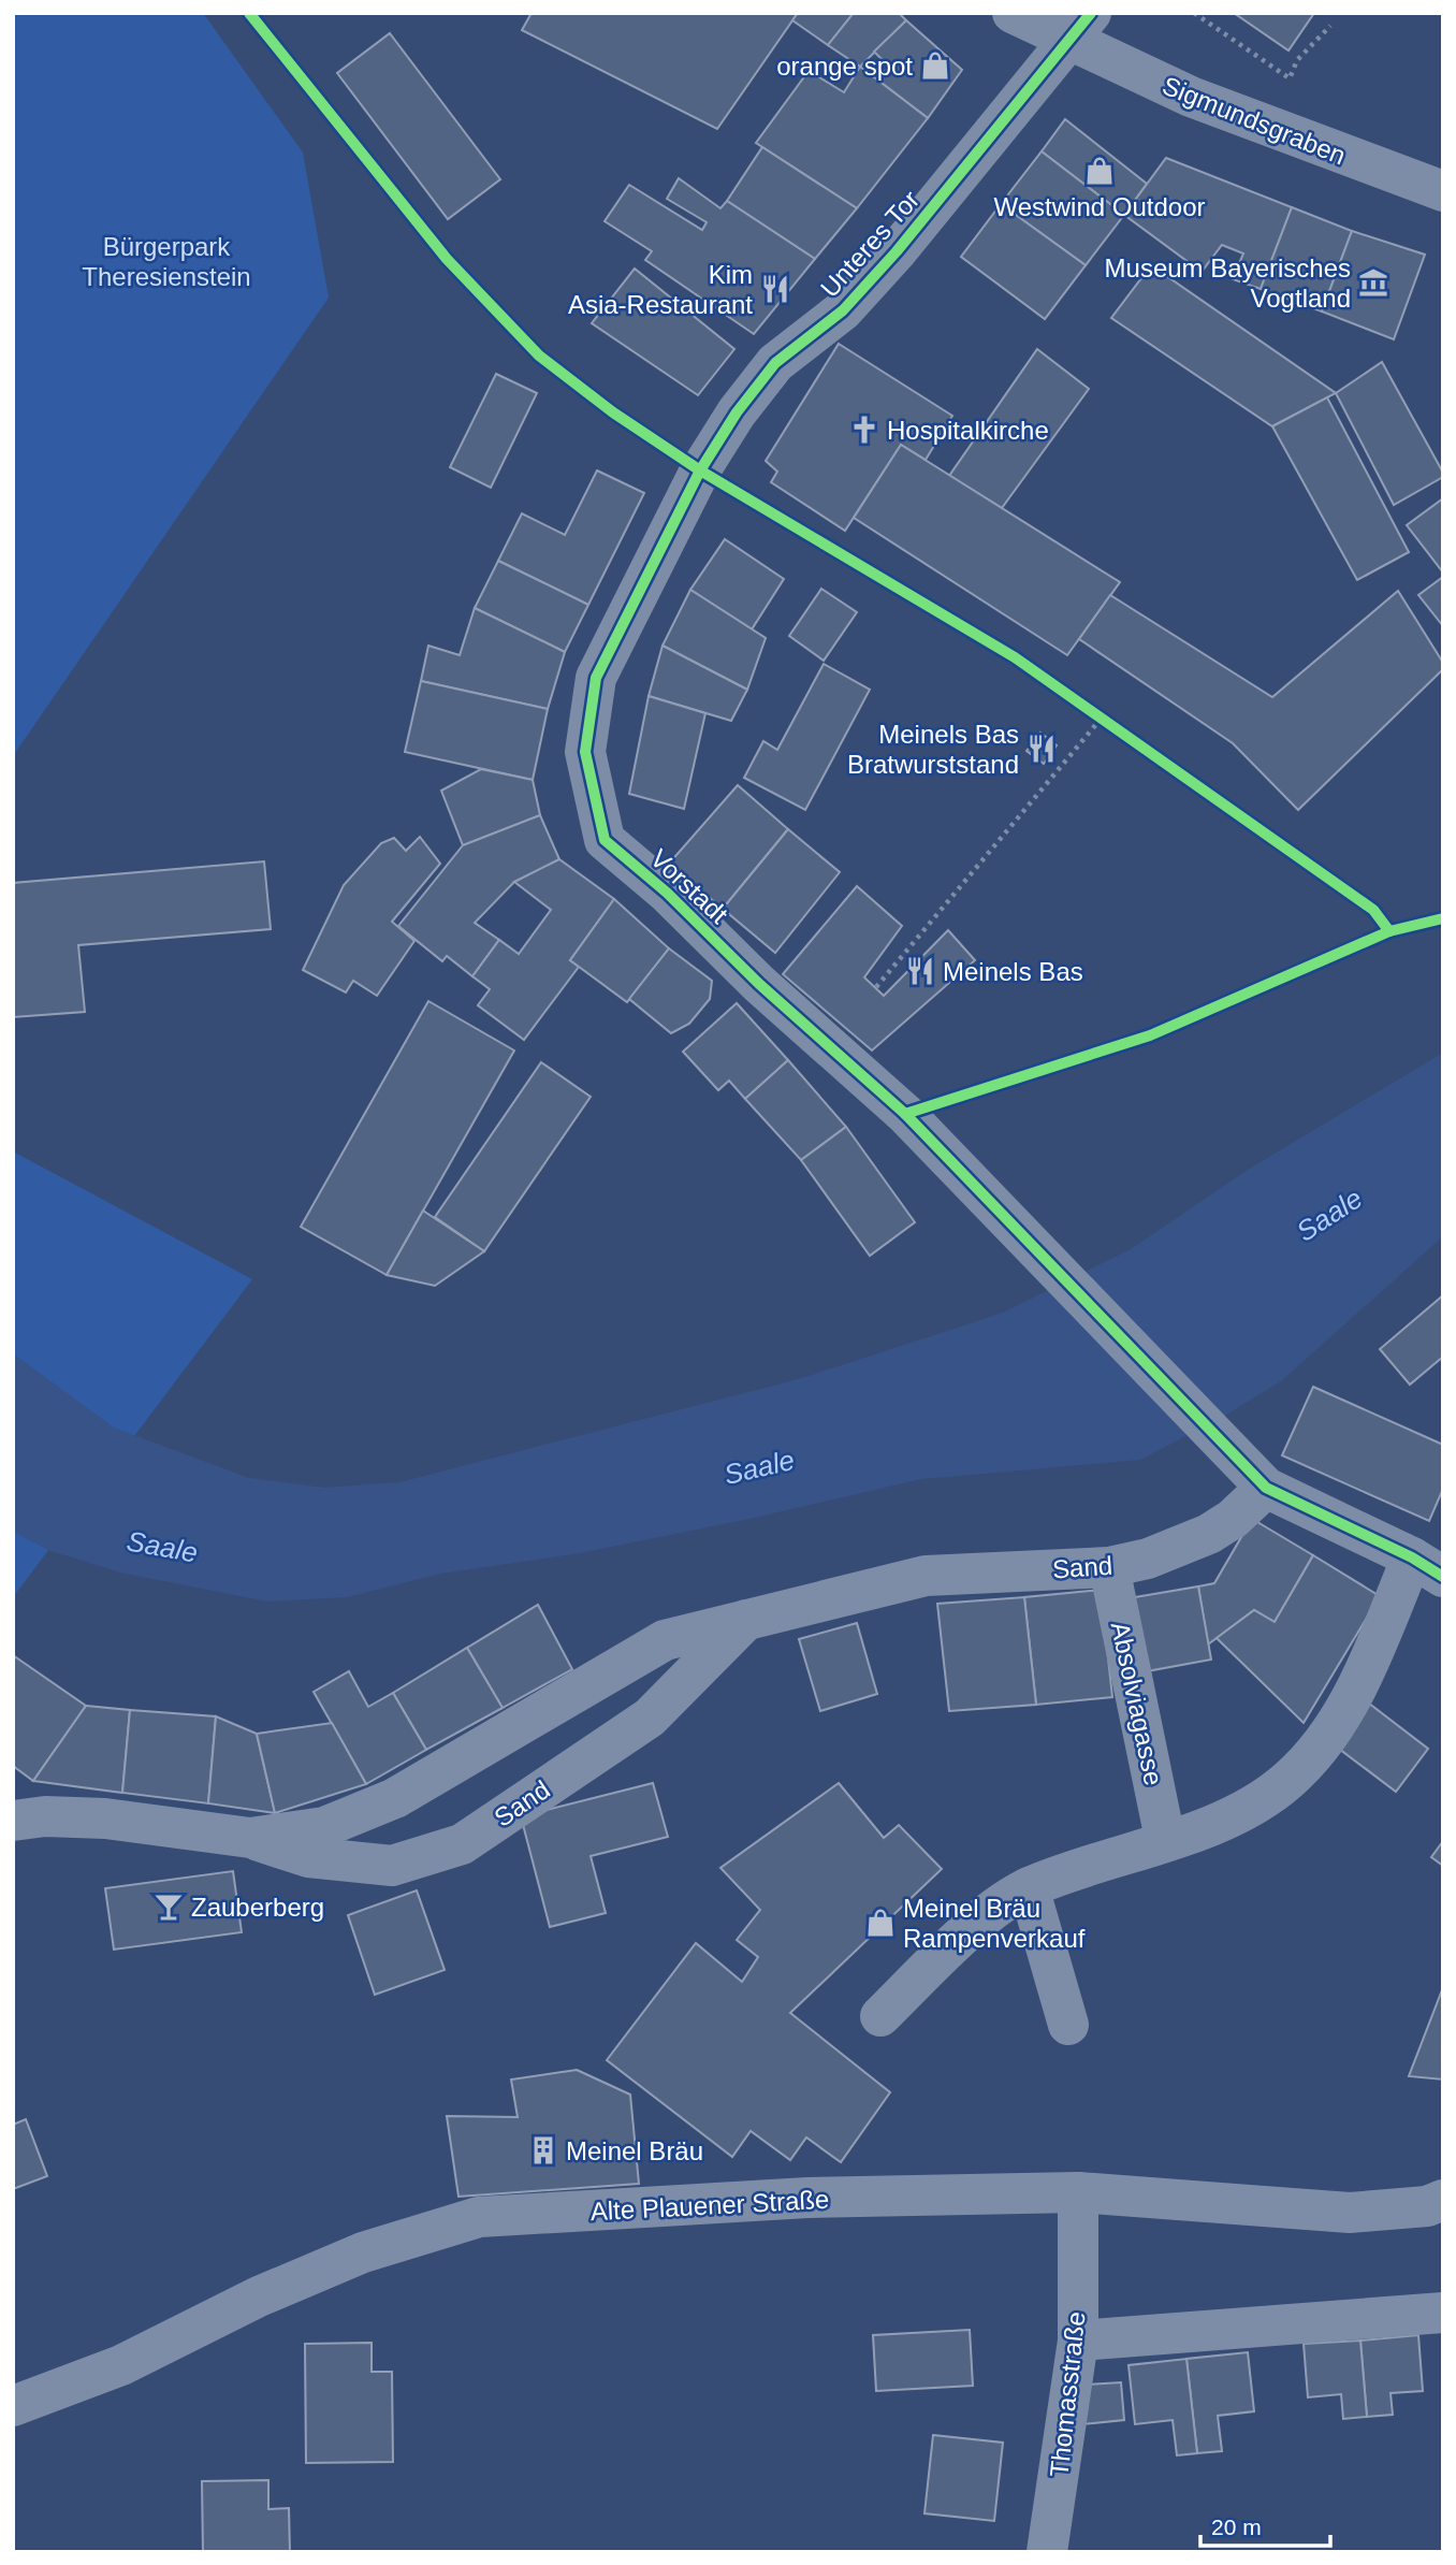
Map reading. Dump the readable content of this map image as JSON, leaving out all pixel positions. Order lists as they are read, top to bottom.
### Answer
{
  "streets": {
    "street": [
      "Sigmundsgraben",
      "Unteres Tor",
      "Vorstadt",
      "Sand",
      "Absolviagasse",
      "Alte Plauener Straße",
      "Thomasstraße"
    ]
  },
  "crossings": [
    ["Sigmundsgraben", "Unteres Tor"],
    ["Unteres Tor", "Vorstadt"],
    ["Vorstadt", "Sand"],
    ["Sand", "Absolviagasse"],
    ["Alte Plauener Straße", "Thomasstraße"]
  ],
  "water": ["Saale"],
  "parks": ["Bürgerpark Theresienstein"],
  "places": {
    "shop": ["orange spot", "Westwind Outdoor", "Meinel Bräu Rampenverkauf"],
    "museum": ["Museum Bayerisches Vogtland"],
    "restaurant": ["Kim Asia-Restaurant", "Meinels Bas Bratwurststand", "Meinels Bas"],
    "church": ["Hospitalkirche"],
    "bar": ["Zauberberg"],
    "building": ["Meinel Bräu"]
  },
  "scale_bar": "20 m"
}
